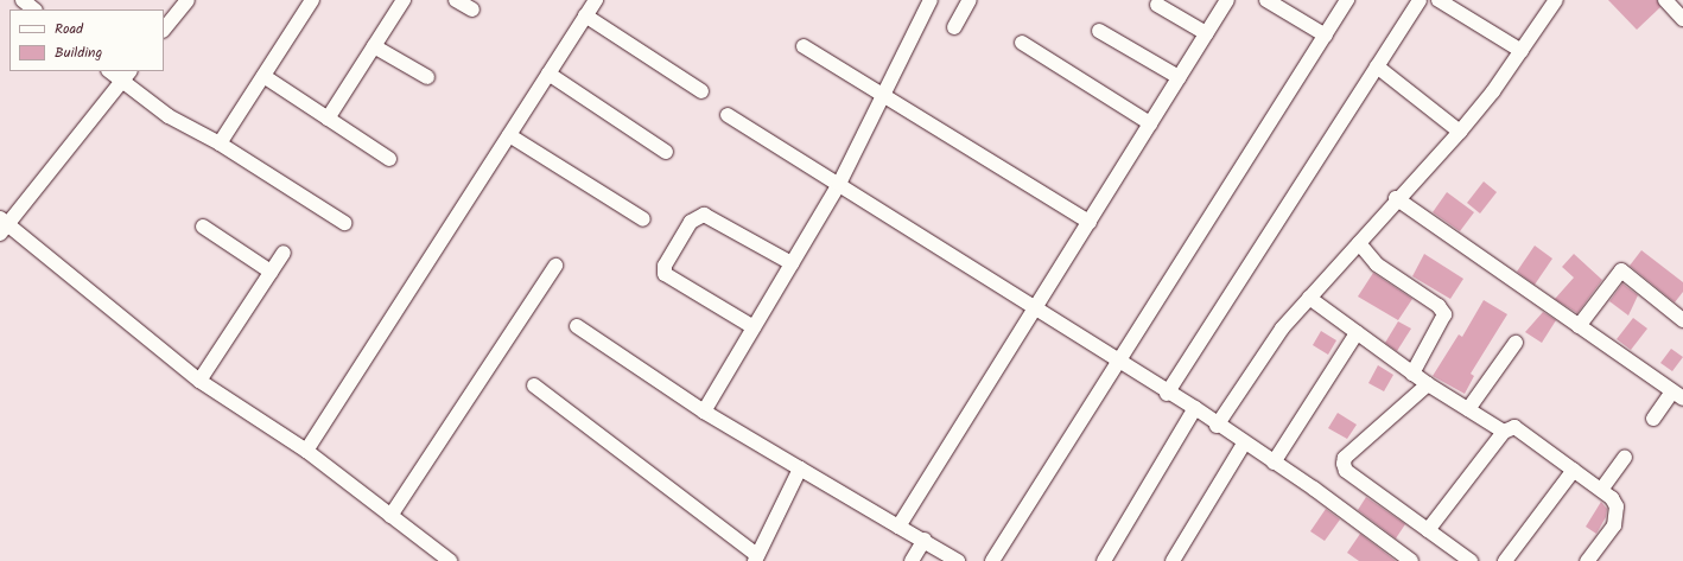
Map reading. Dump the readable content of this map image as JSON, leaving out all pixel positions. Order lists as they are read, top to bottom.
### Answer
{
  "legend": ["Road", "Building"]
}
